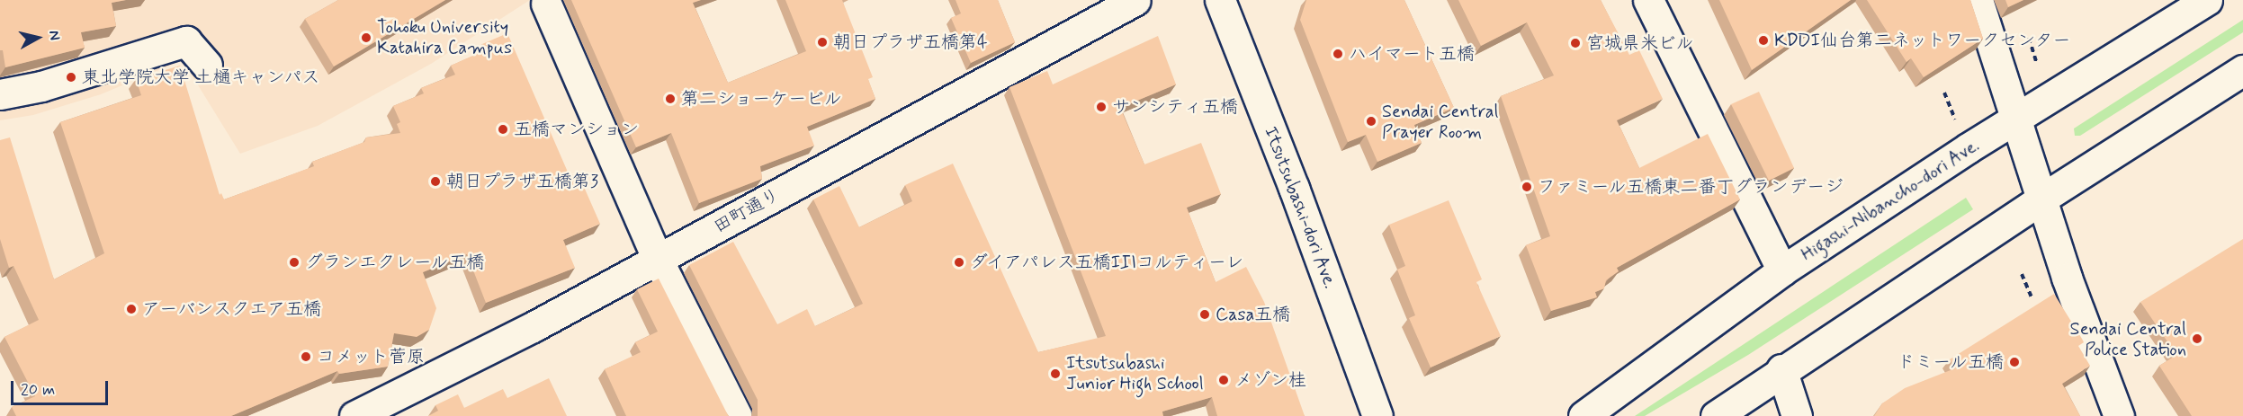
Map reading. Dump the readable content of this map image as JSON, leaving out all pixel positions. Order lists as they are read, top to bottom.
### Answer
{
  "streets": {
    "main road": ["Higashi-Nibancho-dori Ave.", "Itsutsubashi-dori Ave.", "田町通り"]
  },
  "places": [
    "Tohoku University Katahira Campus",
    "KDDI仙台第二ネットワークセンター",
    "朝日プラザ五橋第4",
    "宮城県米ビル",
    "ハイマート五橋",
    "東北学院大学 土樋キャンパス",
    "第二ショーケービル",
    "サンシティ五橋",
    "Sendai Central Prayer Room",
    "五橋マンション",
    "朝日プラザ五橋第3",
    "ファミール五橋東二番丁グランデージ",
    "グランエクレール五橋",
    "ダイアパレス五橋IIIコルティーレ",
    "アーバンスクエア五橋",
    "Casa五橋",
    "Sendai Central Police Station",
    "コメット菅原",
    "ドミール五橋",
    "Itsutsubashi Junior High School",
    "メゾン桂"
  ],
  "scale_bar": "20 m",
  "north": "right"
}
